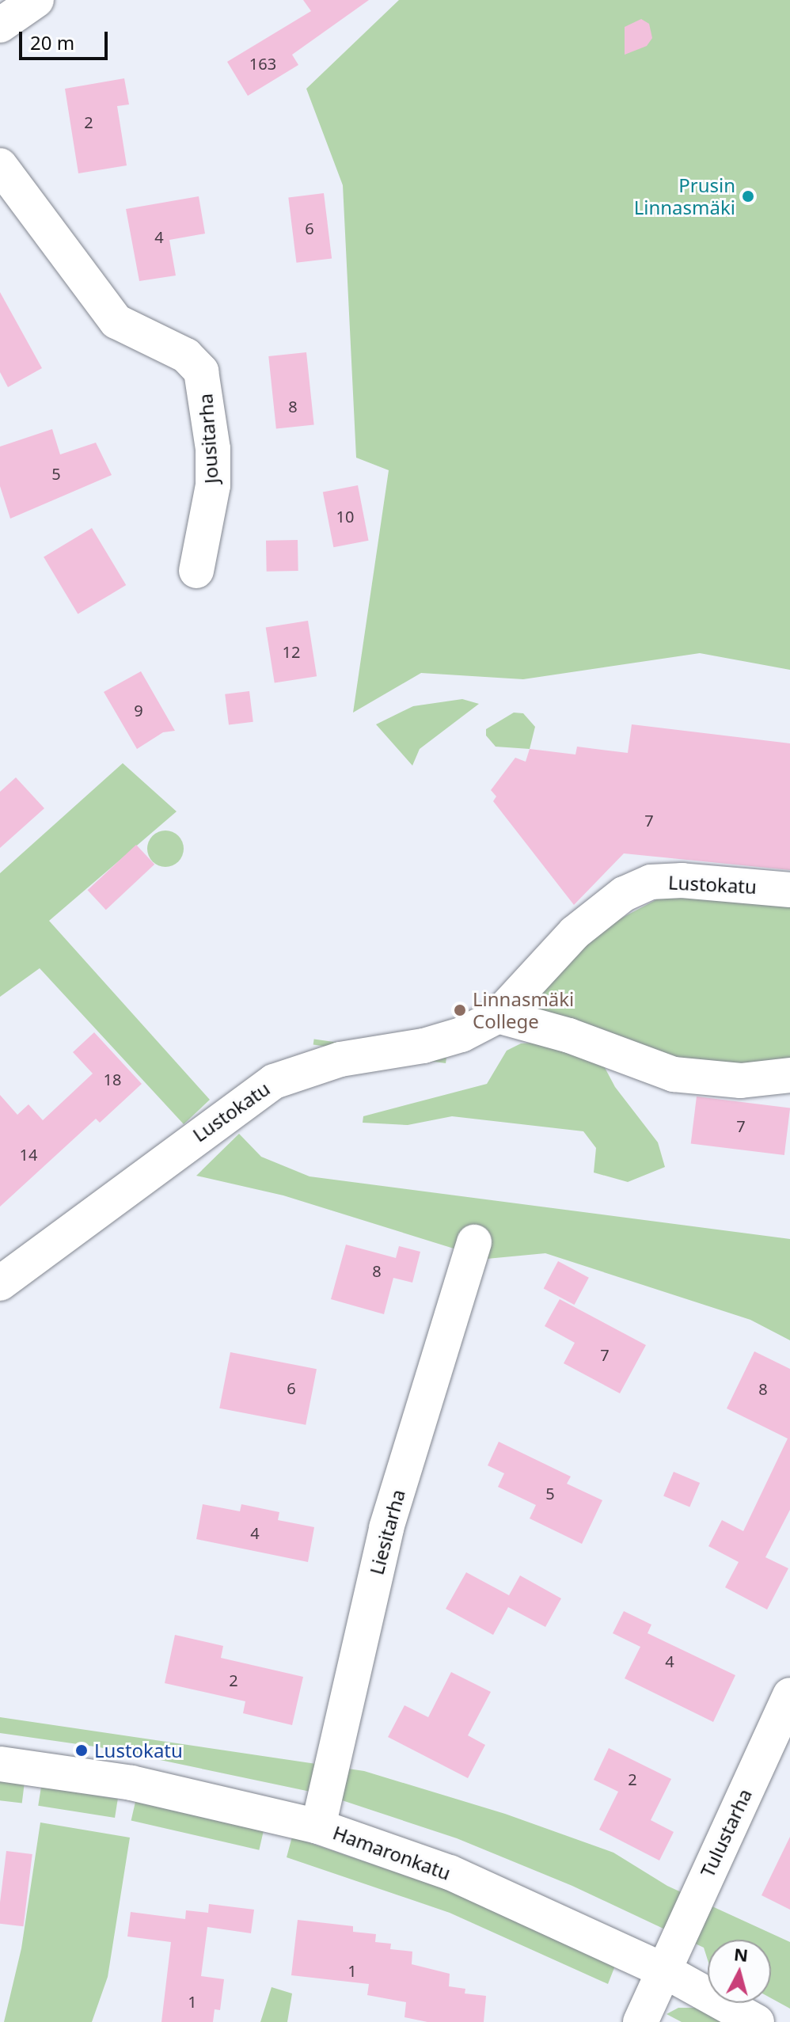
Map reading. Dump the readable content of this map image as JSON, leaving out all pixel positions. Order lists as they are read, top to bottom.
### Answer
{
  "streets": {
    "street": [
      "Jousitarha",
      "Lustokatu",
      "Liesitarha",
      "Tulustarha",
      "Hamaronkatu"
    ]
  },
  "crossings": [
    ["Liesitarha", "Hamaronkatu"],
    ["Tulustarha", "Hamaronkatu"]
  ],
  "places": ["Prusin Linnasmäki", "Linnasmäki College", "Lustokatu"],
  "house_numbers": [
    "163",
    "2",
    "6",
    "4",
    "8",
    "5",
    "10",
    "12",
    "9",
    "7",
    "18",
    "7",
    "14",
    "8",
    "7",
    "6",
    "8",
    "5",
    "4",
    "4",
    "2",
    "2",
    "1",
    "1"
  ],
  "scale_bar": "20 m",
  "north": "top"
}
